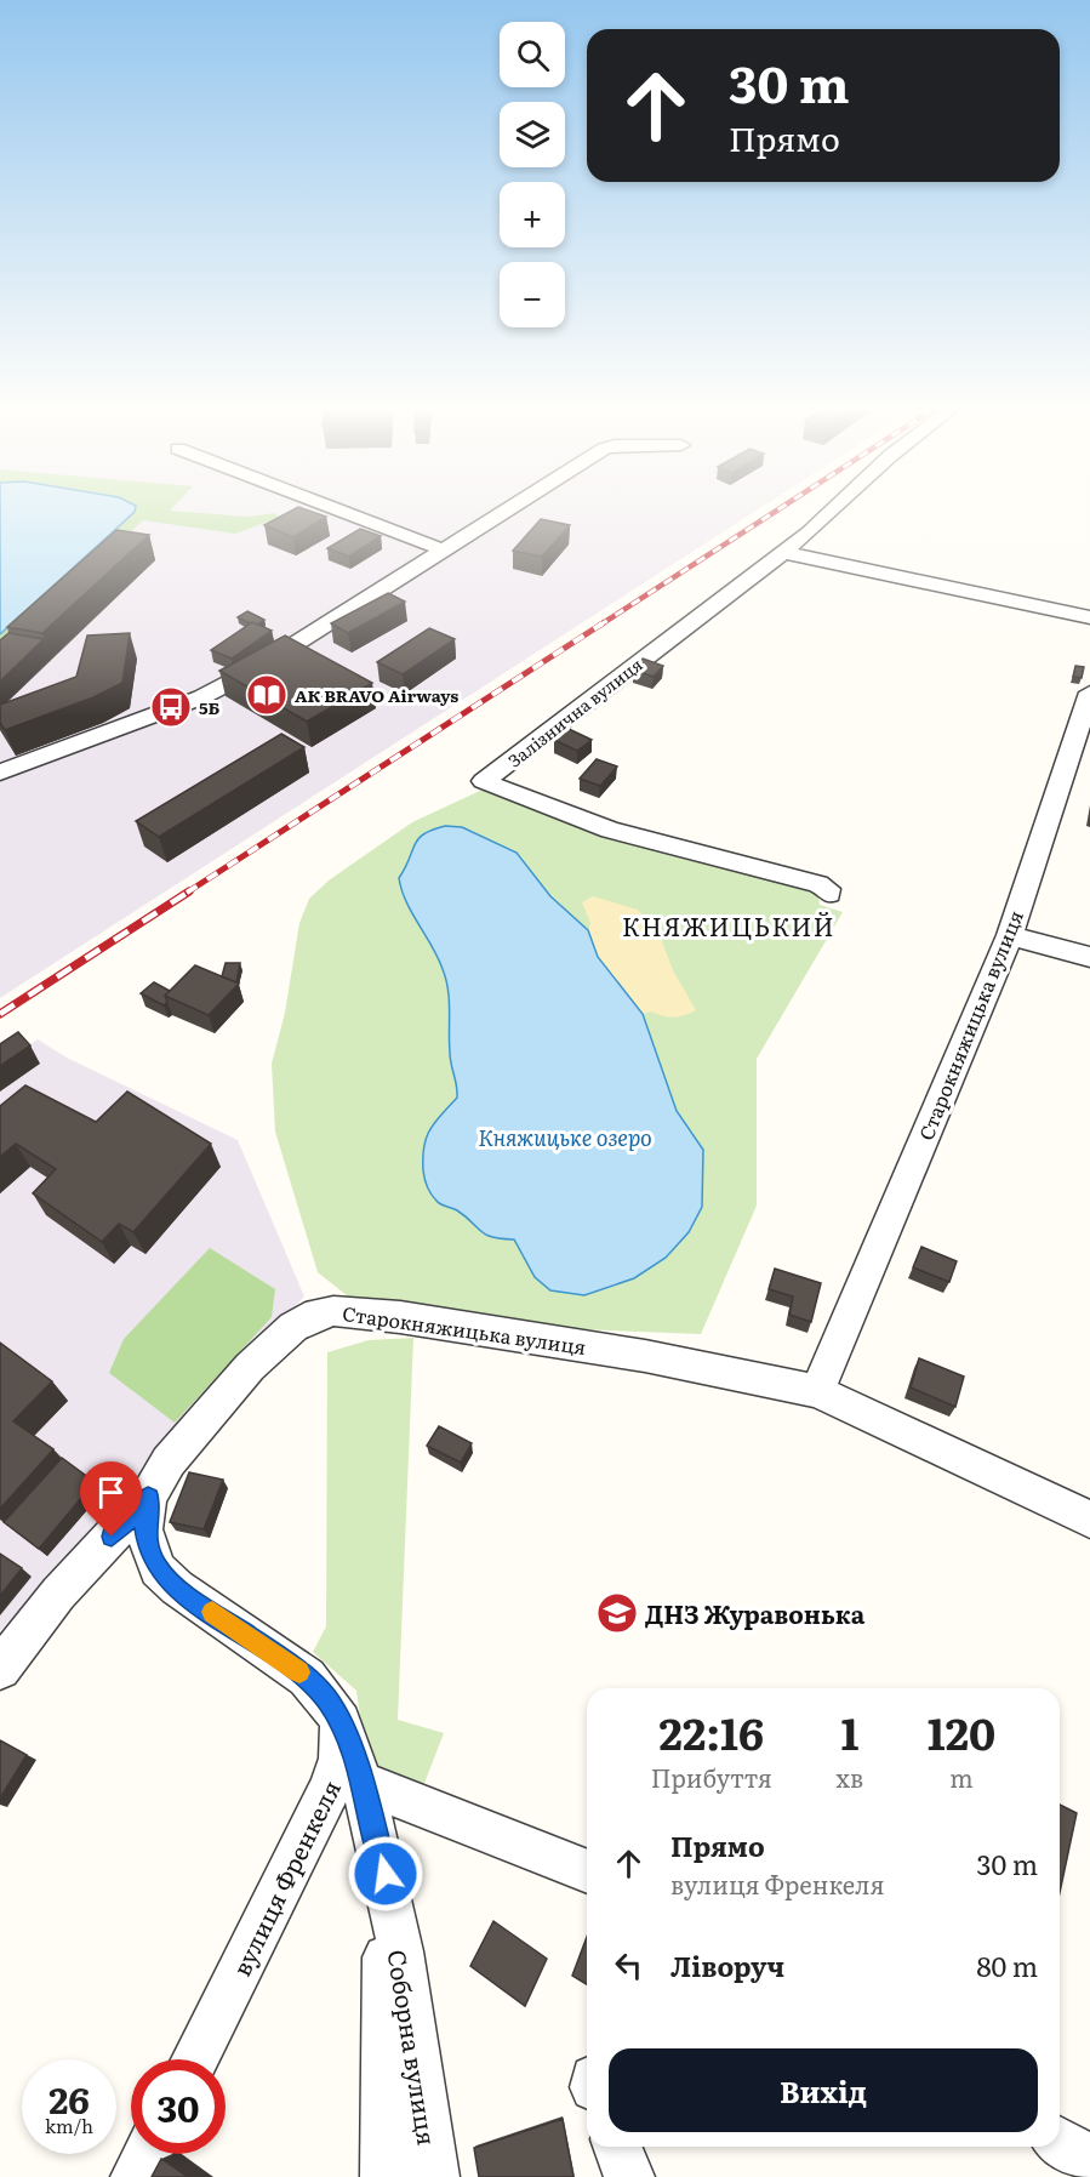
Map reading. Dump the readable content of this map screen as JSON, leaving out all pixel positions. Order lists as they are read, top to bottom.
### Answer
{
  "streets": {
    "street": [
      "Залізнична вулиця",
      "Старокняжицька вулиця",
      "вулиця Френкеля",
      "Соборна вулиця"
    ]
  },
  "crossings": [
    ["вулиця Френкеля", "Соборна вулиця"]
  ],
  "districts": ["КНЯЖИЦЬКИЙ"],
  "water": ["Княжицьке озеро"],
  "places": {
    "library": ["АК BRAVO Airways"],
    "bus stop": ["5Б"],
    "school or university": ["ДНЗ Журавонька"]
  },
  "page": {
    "map_buttons": ["+", "−"],
    "turn": ["30 m", "Прямо"],
    "eta": [
      "22:16",
      "Прибуття",
      "1",
      "хв",
      "120",
      "m"
    ],
    "list": [
      {
        "name": "Прямо",
        "note": "вулиця Френкеля",
        "value": "30 m"
      },
      {
        "name": "Ліворуч",
        "value": "80 m"
      }
    ],
    "buttons": "Вихід",
    "speed": "26 km/h",
    "limit": "30"
  }
}
